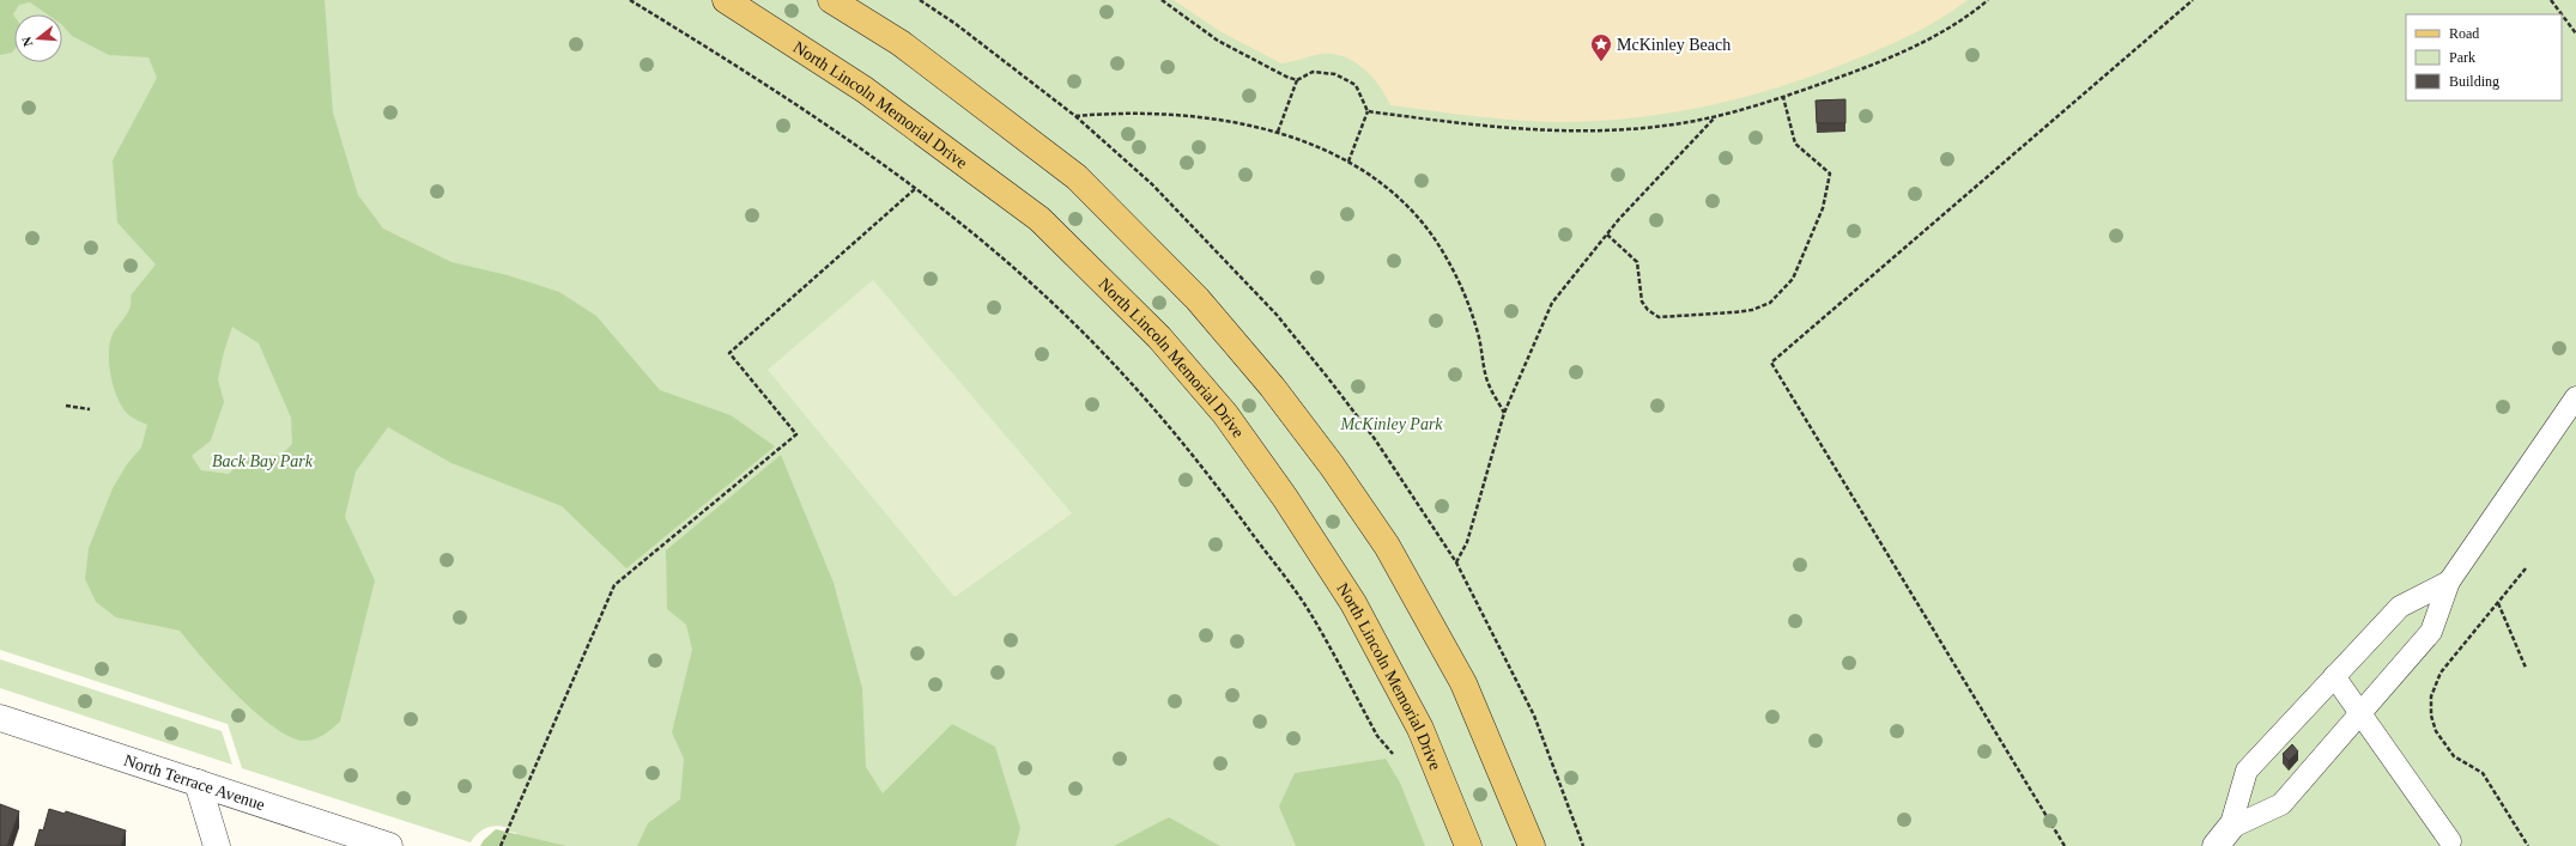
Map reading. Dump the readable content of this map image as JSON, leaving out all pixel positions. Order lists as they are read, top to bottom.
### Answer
{
  "streets": {
    "main road": ["North Lincoln Memorial Drive"],
    "street": ["North Terrace Avenue"]
  },
  "parks": ["McKinley Park", "Back Bay Park"],
  "places": {
    "place": ["McKinley Beach"]
  },
  "legend": ["Road", "Park", "Building"],
  "north": "left"
}
